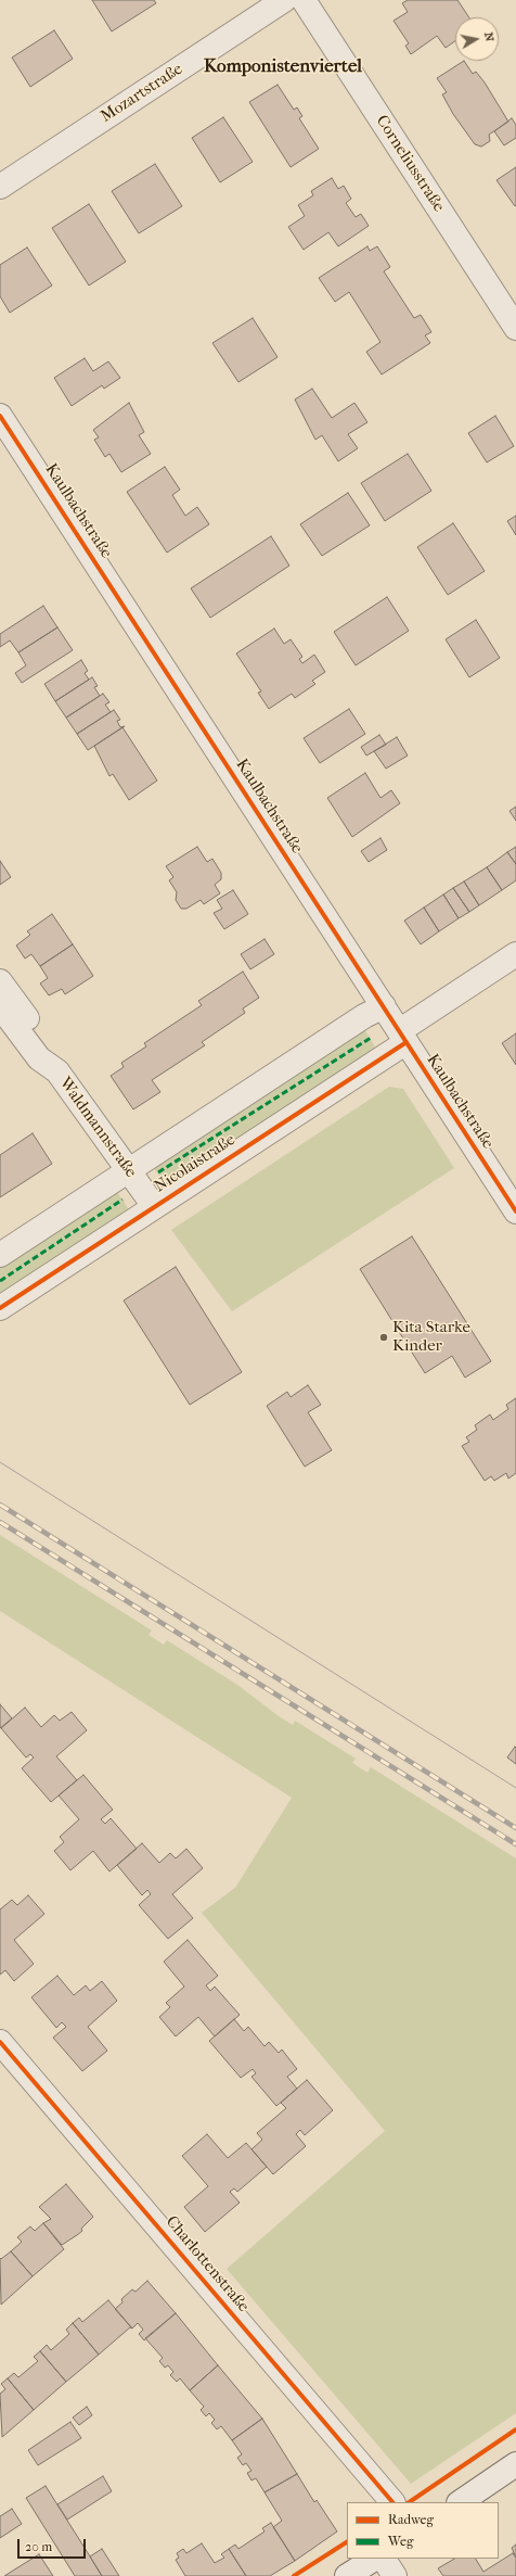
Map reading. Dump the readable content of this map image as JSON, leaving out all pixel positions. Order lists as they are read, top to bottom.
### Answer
{
  "streets": {
    "street": [
      "Mozartstraße",
      "Corneliusstraße",
      "Kaulbachstraße",
      "Waldmannstraße",
      "Nicolaistraße",
      "Charlottenstraße"
    ]
  },
  "crossings": [
    ["Kaulbachstraße", "Nicolaistraße"],
    ["Waldmannstraße", "Nicolaistraße"]
  ],
  "districts": ["Komponistenviertel"],
  "places": ["Kita Starke Kinder"],
  "legend": ["Radweg", "Weg"],
  "scale_bar": "20 m",
  "north": "right"
}
